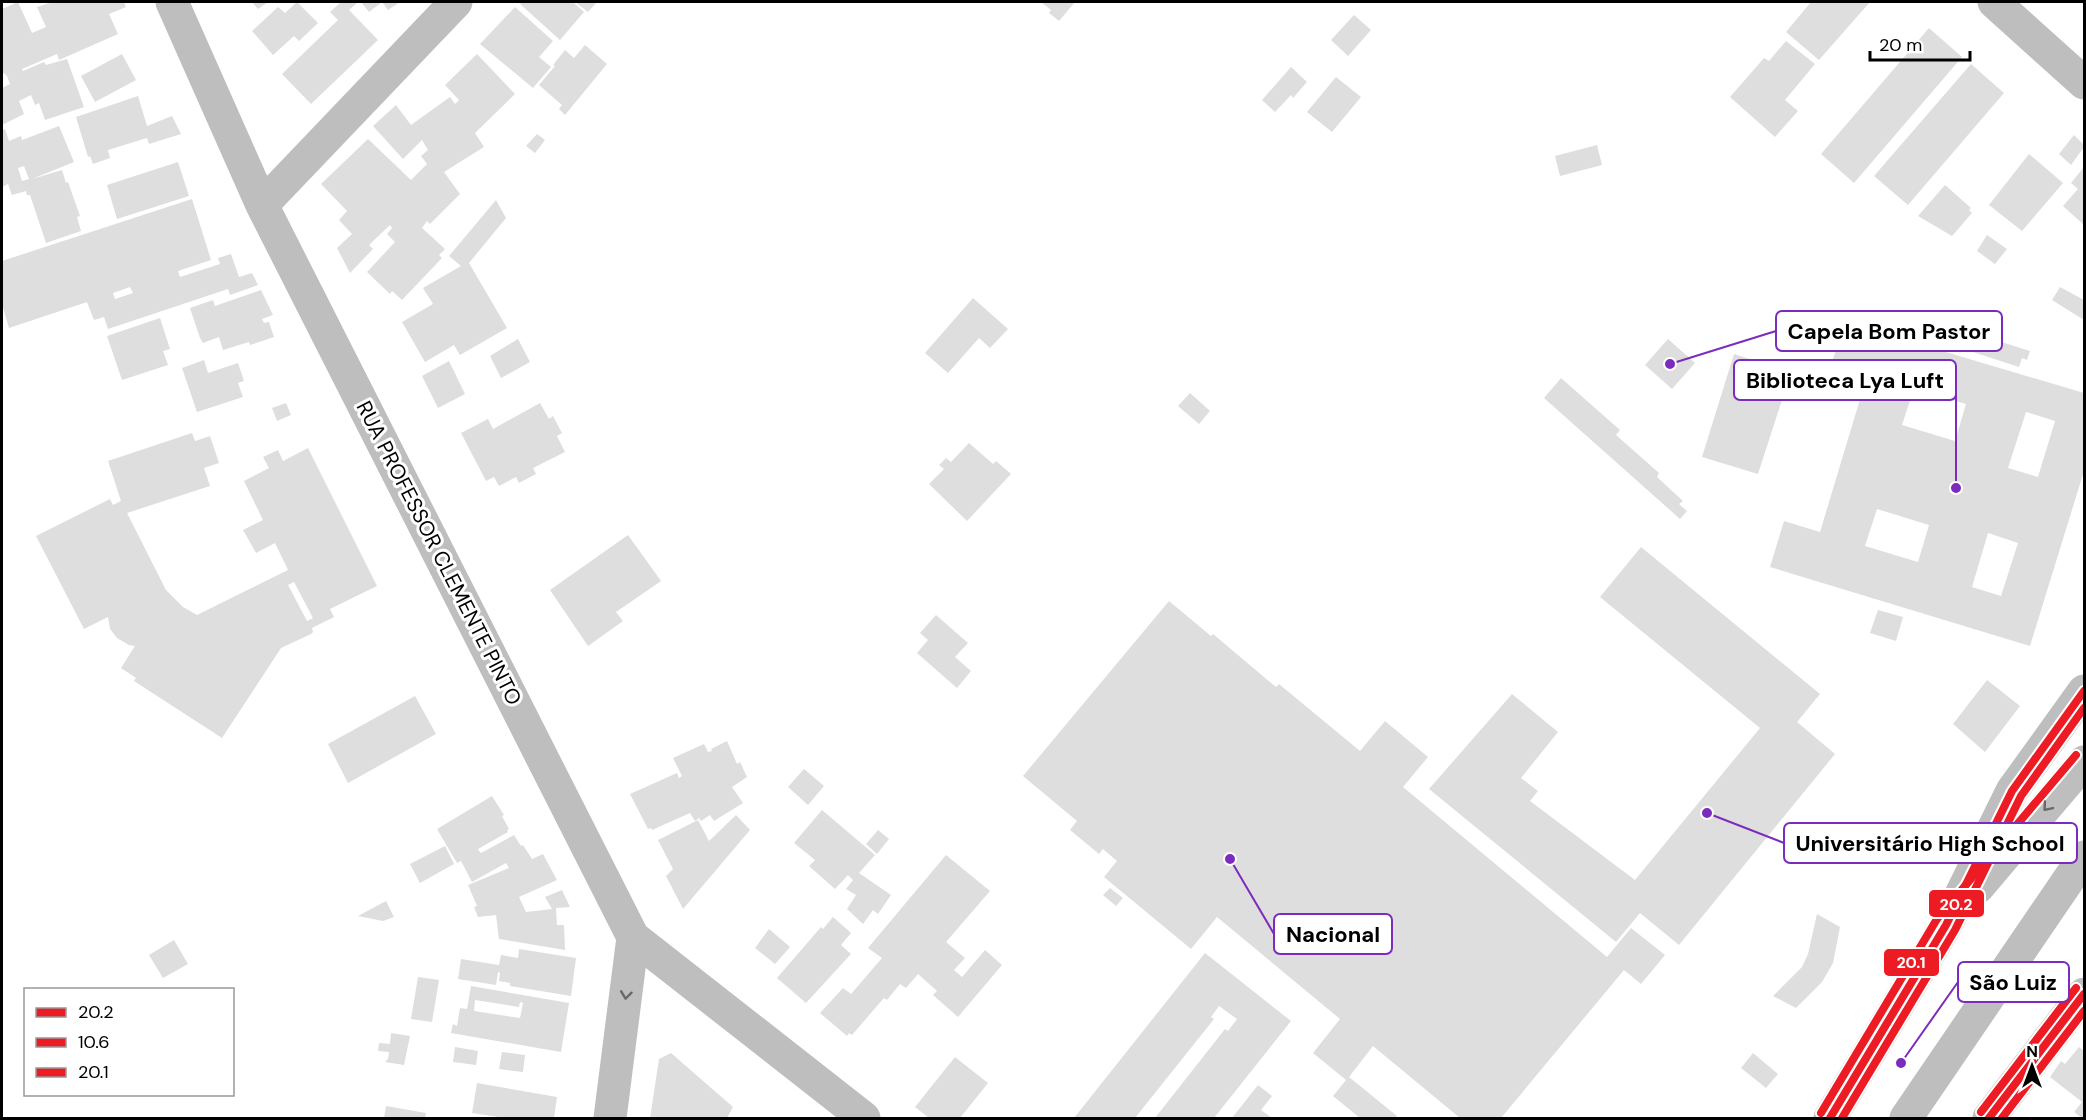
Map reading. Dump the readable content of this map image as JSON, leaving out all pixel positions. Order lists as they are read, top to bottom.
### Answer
{
  "streets": {
    "street": ["RUA PROFESSOR CLEMENTE PINTO"]
  },
  "places": [
    "Capela Bom Pastor",
    "Biblioteca Lya Luft",
    "Universitário High School",
    "Nacional",
    "São Luiz"
  ],
  "lines": ["transit line 20.2", "transit line 10.6", "transit line 20.1"],
  "legend": ["20.2", "10.6", "20.1"],
  "scale_bar": "20 m",
  "north": "top"
}
